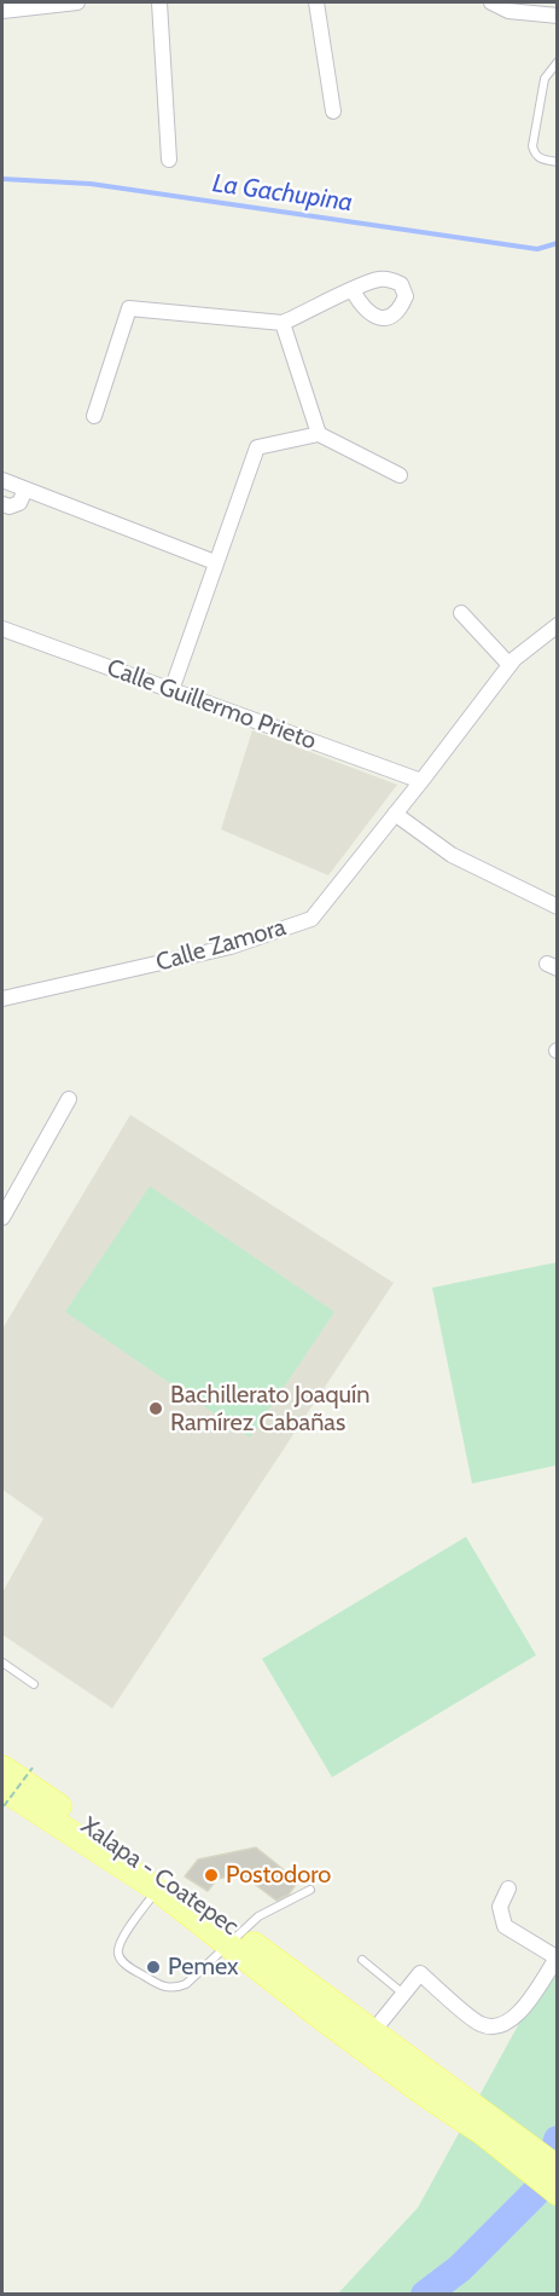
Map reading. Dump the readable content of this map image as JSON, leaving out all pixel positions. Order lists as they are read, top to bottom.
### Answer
{
  "streets": {
    "main road": ["Xalapa - Coatepec"],
    "street": ["Calle Guillermo Prieto", "Calle Zamora"]
  },
  "crossings": [
    ["Calle Guillermo Prieto", "Calle Zamora"]
  ],
  "water": ["La Gachupina"],
  "places": ["Bachillerato Joaquín Ramírez Cabañas", "Postodoro", "Pemex"]
}
